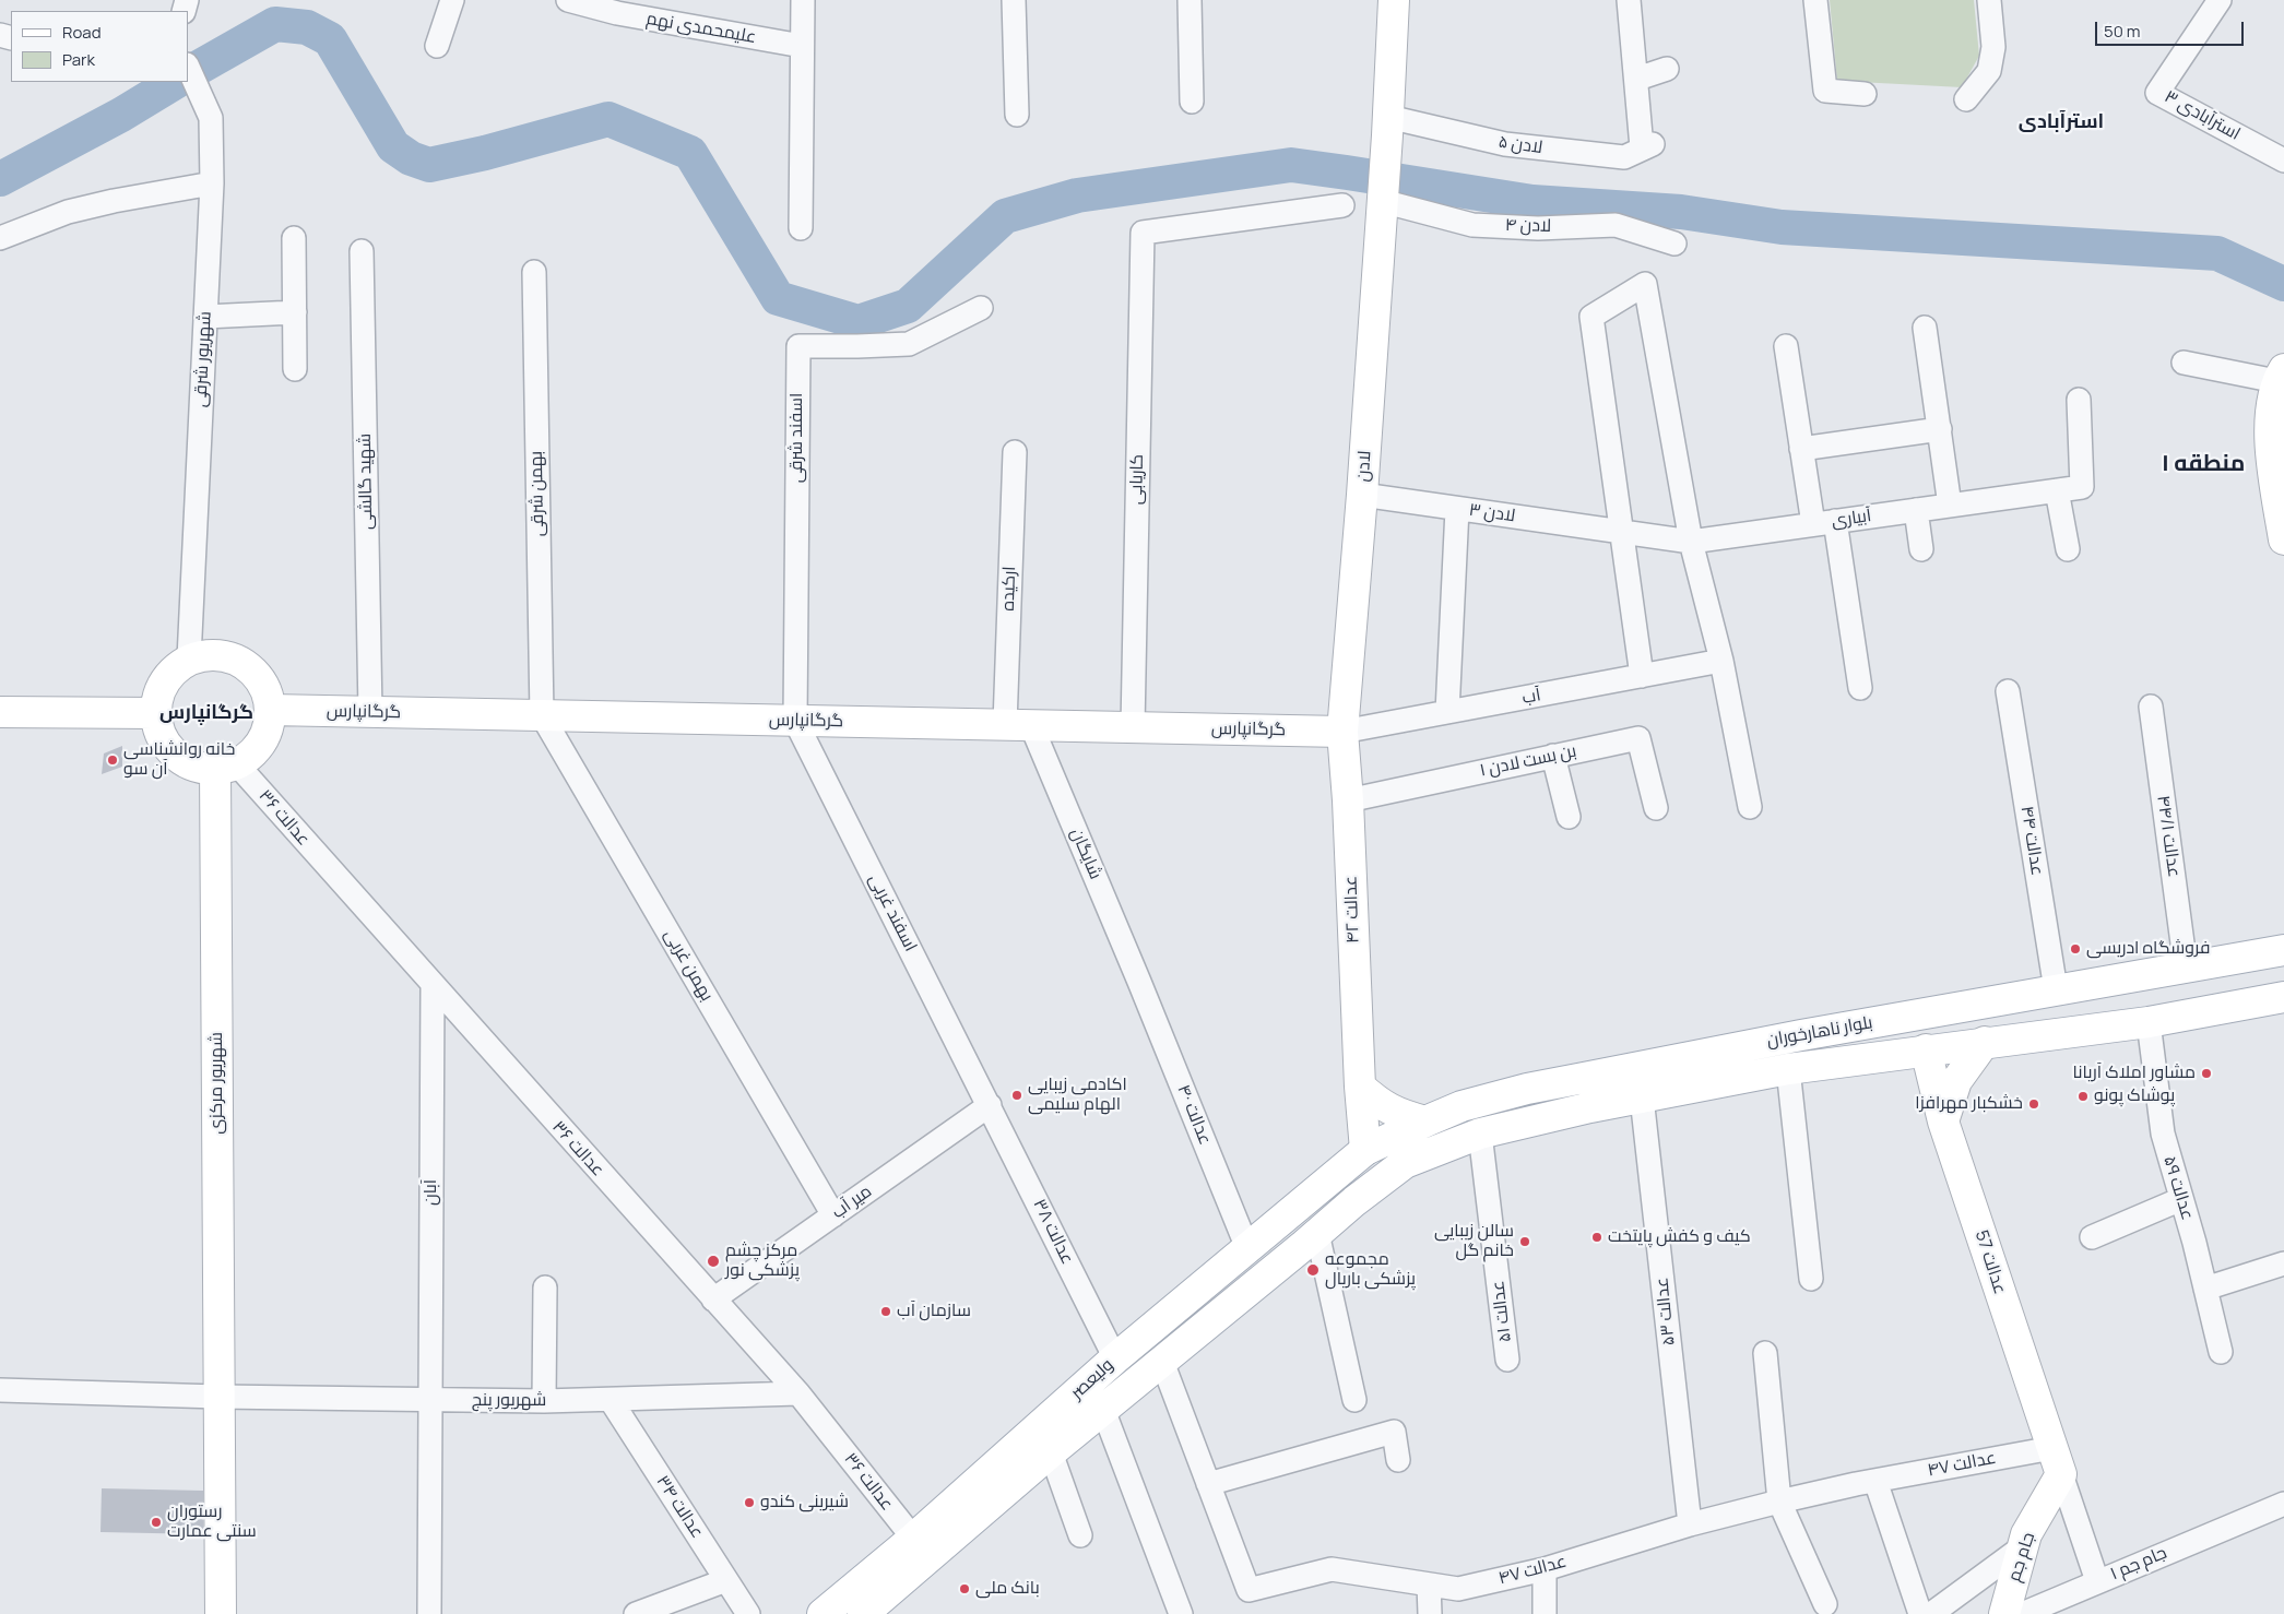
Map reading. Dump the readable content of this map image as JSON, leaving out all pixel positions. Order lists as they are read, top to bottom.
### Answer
{
  "streets": {
    "main road": [
      "لادن",
      "گرگانپارس",
      "عدالت ۴۲",
      "بلوار ناهارخوران",
      "شهریور مرکزی",
      "عدالت 57",
      "ولیعصر",
      "جام جم"
    ],
    "street": [
      "علیمحمدی نهم",
      "استرآبادی ۳",
      "۵ لادن",
      "۴ لادن",
      "شهریور شرقی",
      "اسفند شرقی",
      "کاریابی",
      "شهید گالشی",
      "بهمن شرقی",
      "۳ لادن",
      "آبیاری",
      "ارکیده",
      "آب",
      "۱ بن بست لادن",
      "عدالت ۳۶",
      "۴۴/۱ عدالت",
      "۴۴ عدالت",
      "شایگان",
      "اسفند غربی",
      "بهمن غربی",
      "عدالت ۴۰",
      "عدالت ۵۹",
      "آبان",
      "میر آب",
      "عدالت ۳۸",
      "عدالت ۵۱",
      "عدالت ۵۳",
      "شهریور پنج",
      "عدالت ۴۷",
      "عدالت ۳۴",
      "۱ جام جم"
    ]
  },
  "crossings": [
    ["۵ لادن", "لادن"],
    ["۴ لادن", "لادن"],
    ["شهریور شرقی", "گرگانپارس"],
    ["شهریور شرقی", "عدالت ۳۶"],
    ["شهریور شرقی", "شهریور مرکزی"],
    ["اسفند شرقی", "گرگانپارس"],
    ["اسفند شرقی", "اسفند غربی"],
    ["لادن", "۳ لادن"],
    ["لادن", "آب"],
    ["لادن", "گرگانپارس"],
    ["لادن", "عدالت ۴۲"],
    ["کاریابی", "گرگانپارس"],
    ["شهید گالشی", "گرگانپارس"],
    ["بهمن شرقی", "گرگانپارس"],
    ["بهمن شرقی", "بهمن غربی"],
    ["۳ لادن", "آبیاری"],
    ["ارکیده", "گرگانپارس"],
    ["ارکیده", "شایگان"],
    ["آب", "گرگانپارس"],
    ["آب", "عدالت ۴۲"],
    ["گرگانپارس", "عدالت ۳۶"],
    ["گرگانپارس", "شایگان"],
    ["گرگانپارس", "عدالت ۴۲"],
    ["گرگانپارس", "اسفند غربی"],
    ["گرگانپارس", "بهمن غربی"],
    ["گرگانپارس", "شهریور مرکزی"],
    ["۱ بن بست لادن", "عدالت ۴۲"],
    ["عدالت ۳۶", "شهریور مرکزی"],
    ["عدالت ۳۶", "آبان"],
    ["عدالت ۳۶", "میر آب"],
    ["عدالت ۳۶", "ولیعصر"],
    ["عدالت ۳۶", "شهریور پنج"],
    ["۴۴/۱ عدالت", "بلوار ناهارخوران"],
    ["۴۴ عدالت", "بلوار ناهارخوران"],
    ["شایگان", "عدالت ۴۰"],
    ["عدالت ۴۲", "بلوار ناهارخوران"],
    ["عدالت ۴۲", "ولیعصر"],
    ["اسفند غربی", "میر آب"],
    ["اسفند غربی", "عدالت ۳۸"],
    ["بهمن غربی", "میر آب"],
    ["بلوار ناهارخوران", "عدالت ۵۹"],
    ["بلوار ناهارخوران", "عدالت 57"],
    ["بلوار ناهارخوران", "عدالت ۵۱"],
    ["بلوار ناهارخوران", "عدالت ۵۳"],
    ["بلوار ناهارخوران", "ولیعصر"],
    ["شهریور مرکزی", "شهریور پنج"],
    ["عدالت ۴۰", "ولیعصر"],
    ["آبان", "شهریور پنج"],
    ["میر آب", "عدالت ۳۸"],
    ["عدالت ۳۸", "ولیعصر"],
    ["عدالت 57", "عدالت ۴۷"],
    ["عدالت 57", "جام جم"],
    ["عدالت 57", "۱ جام جم"],
    ["عدالت ۵۳", "عدالت ۴۷"],
    ["ولیعصر", "عدالت ۴۷"],
    ["شهریور پنج", "عدالت ۳۴"],
    ["عدالت ۴۷", "جام جم"],
    ["عدالت ۴۷", "۱ جام جم"],
    ["جام جم", "۱ جام جم"]
  ],
  "districts": ["استرآبادی", "منطقه ۱", "گرگانپارس"],
  "places": [
    "خانه روانشناسی آن سو",
    "فروشگاه ادریسی",
    "مشاور املاک آریانا",
    "اکادمی زیبایی الهام سلیمی",
    "پوشاک پونو",
    "خشكبار مهرافزا",
    "کیف و کفش پایتخت",
    "سالن زیبایی خانم گل",
    "مرکز چشم پزشکی نور",
    "مجموعه پزشکی باریال",
    "سازمان آب",
    "شیرینی کندو",
    "رستوران سنتی عمارت",
    "بانک ملی"
  ],
  "legend": ["Road", "Park"],
  "scale_bar": "50 m"
}
